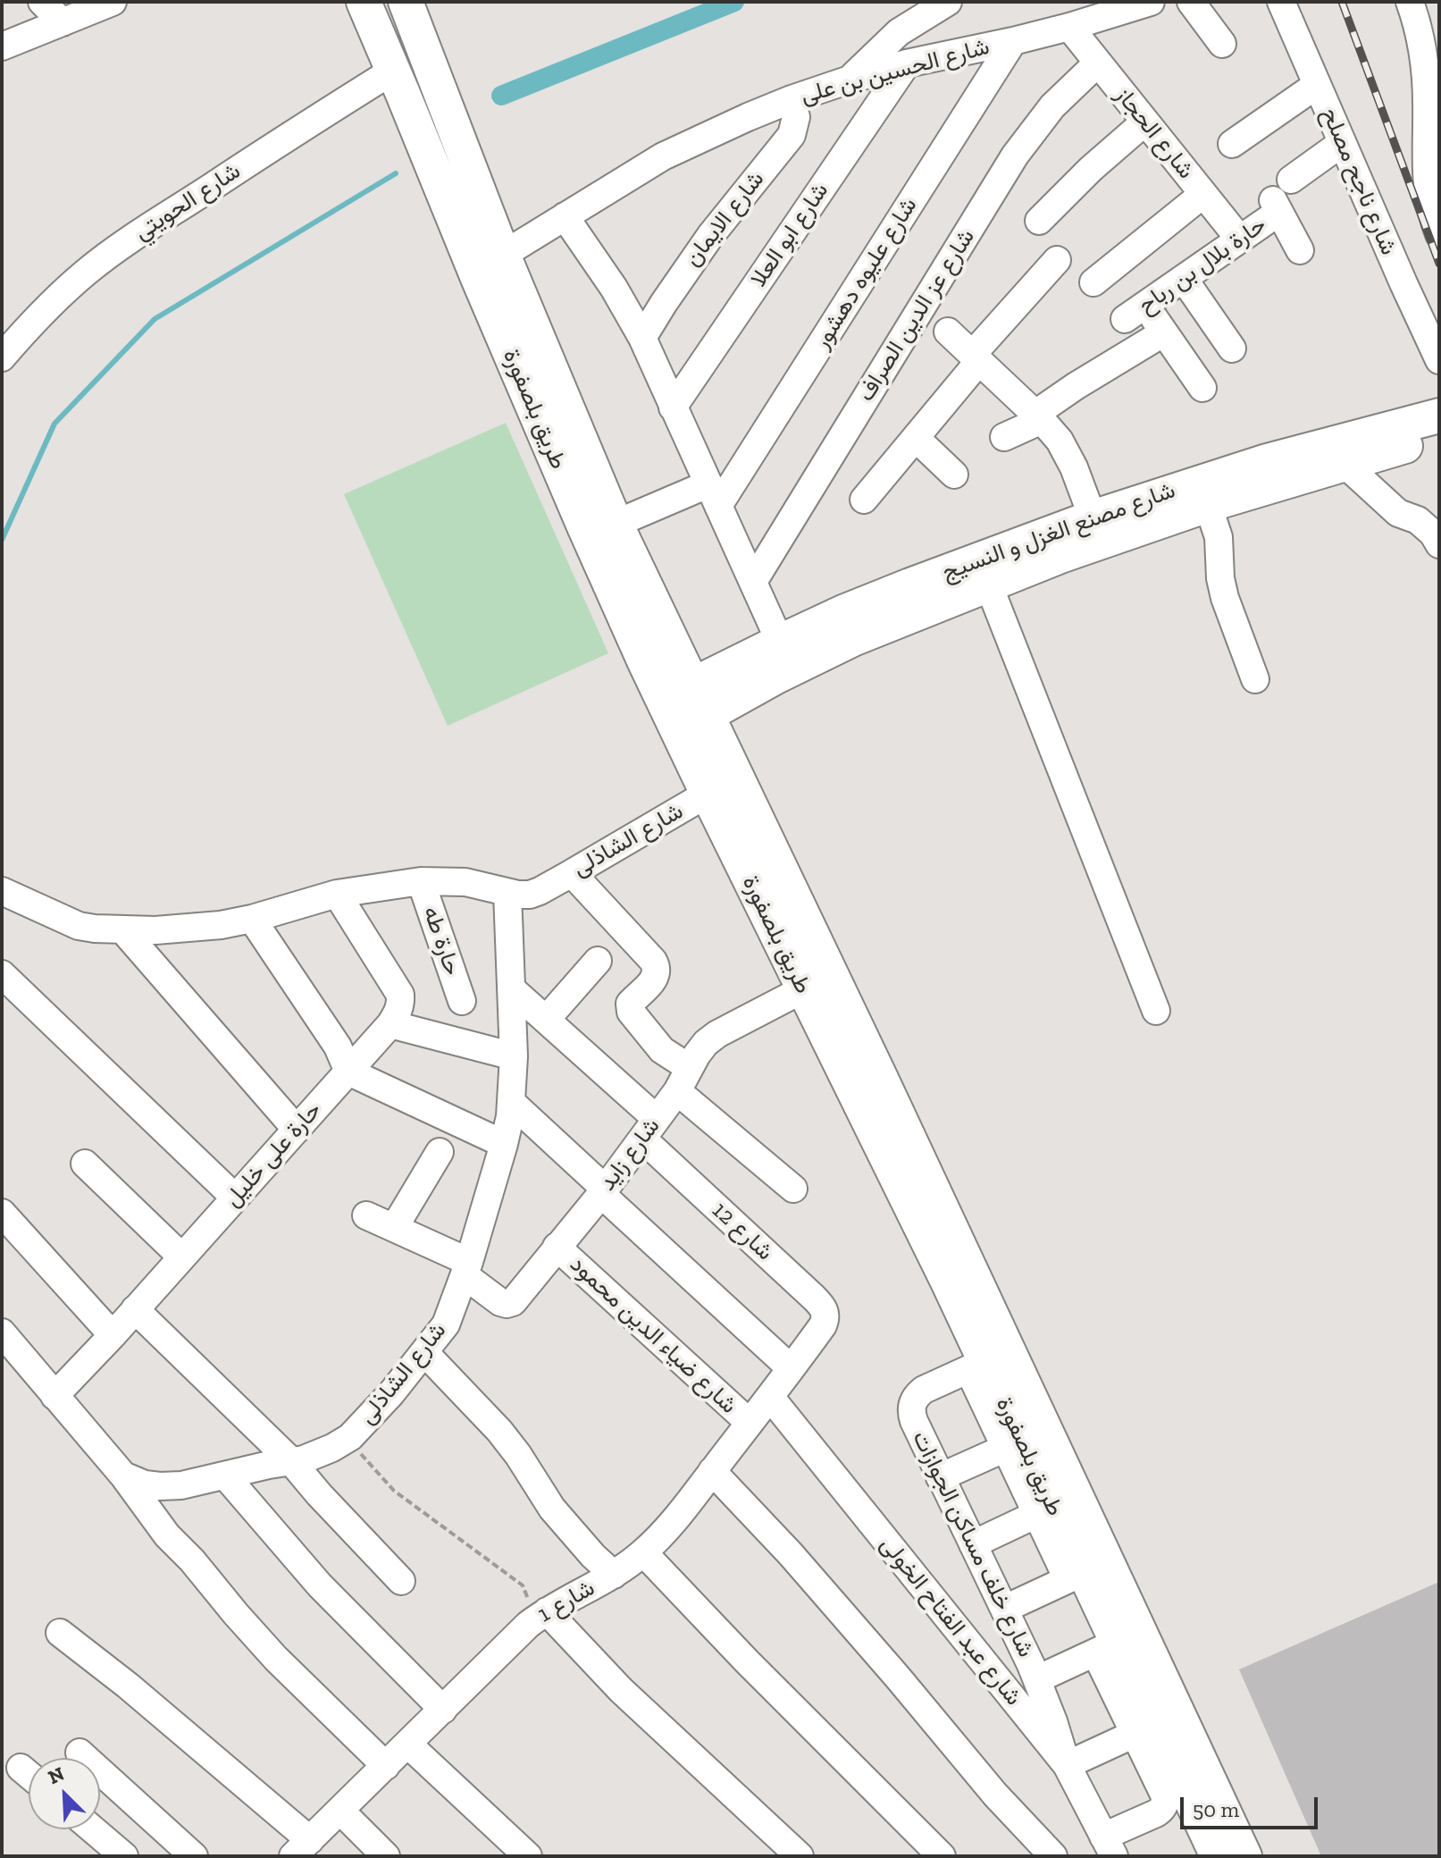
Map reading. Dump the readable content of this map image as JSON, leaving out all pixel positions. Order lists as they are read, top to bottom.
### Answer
{
  "streets": {
    "main road": ["طريق بلصفورة", "شارع مصنع الغزل و النسيج"],
    "street": [
      "شارع الحسين بن على",
      "شارع الحجاز",
      "شارع ناجح مصلح",
      "شارع الحويتي",
      "شارع الايمان",
      "شارع ابو العلا",
      "حارة بلال بن رباح",
      "شارع عليوه دهشور",
      "شارع عز الدين الصراف",
      "شارع الشاذلى",
      "حارة طه",
      "حارة على خليل",
      "شارع زايد",
      "شارع 12",
      "شارع ضياء الدين محمود",
      "شارع خلف مساكن الجوازات",
      "شارع 1",
      "شارع عبد الفتاح الخولى"
    ]
  },
  "crossings": [
    ["شارع الحسين بن على", "شارع الحجاز"],
    ["شارع الحسين بن على", "شارع الايمان"],
    ["شارع الحسين بن على", "شارع ابو العلا"],
    ["شارع الحسين بن على", "شارع عليوه دهشور"],
    ["شارع الحسين بن على", "طريق بلصفورة"],
    ["شارع الحجاز", "حارة بلال بن رباح"],
    ["شارع الحجاز", "شارع عز الدين الصراف"],
    ["شارع الحويتي", "طريق بلصفورة"],
    ["طريق بلصفورة", "شارع مصنع الغزل و النسيج"],
    ["طريق بلصفورة", "شارع الشاذلى"],
    ["طريق بلصفورة", "شارع زايد"],
    ["طريق بلصفورة", "شارع خلف مساكن الجوازات"],
    ["شارع الشاذلى", "حارة طه"],
    ["شارع الشاذلى", "حارة على خليل"],
    ["شارع الشاذلى", "شارع زايد"],
    ["شارع زايد", "شارع 12"],
    ["شارع زايد", "شارع ضياء الدين محمود"],
    ["شارع 12", "شارع 1"],
    ["شارع ضياء الدين محمود", "شارع 1"],
    ["شارع خلف مساكن الجوازات", "شارع عبد الفتاح الخولى"],
    ["شارع 1", "شارع عبد الفتاح الخولى"]
  ],
  "scale_bar": "50 m",
  "north": "top left"
}
